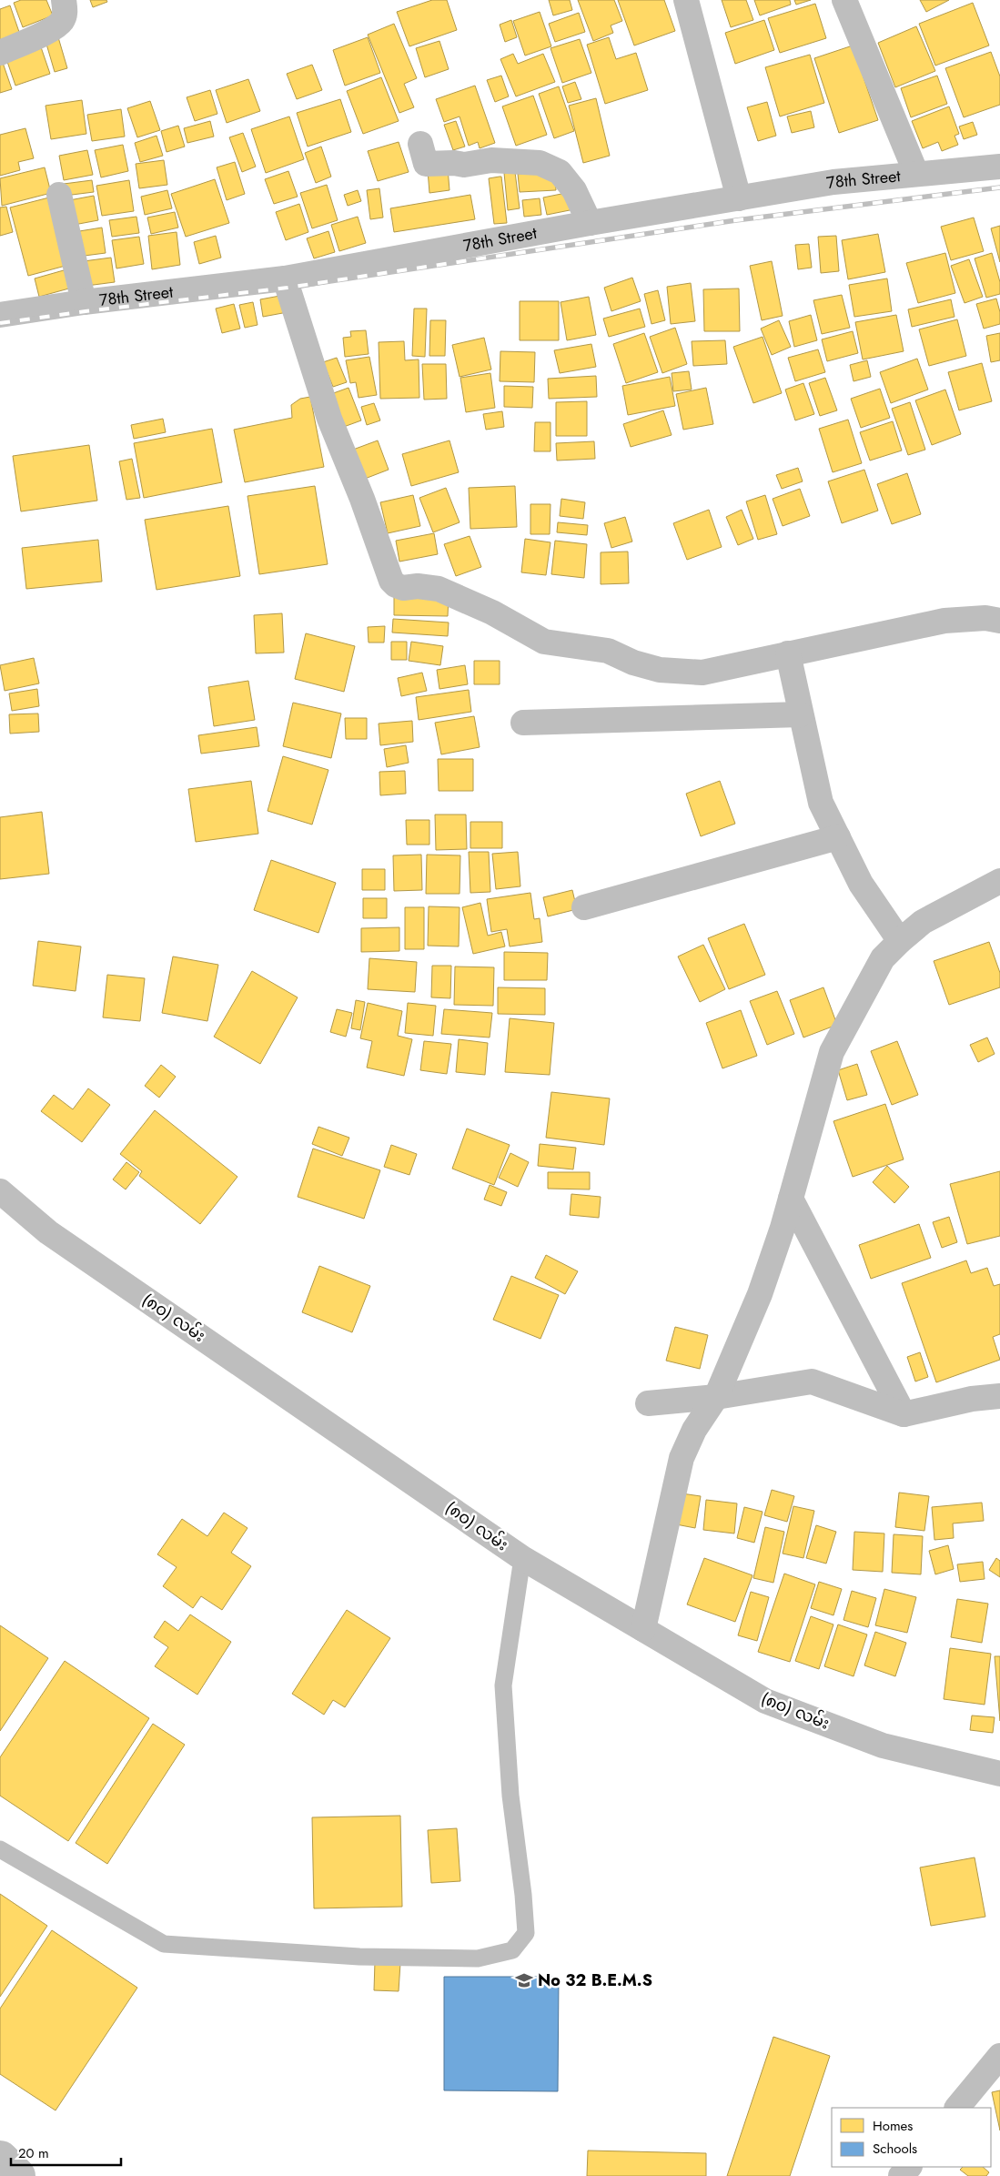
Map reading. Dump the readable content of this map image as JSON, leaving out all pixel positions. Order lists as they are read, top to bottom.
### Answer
{
  "streets": {
    "street": ["78th Street", "(၈၀) လမ်း"]
  },
  "places": {
    "school or university": ["No 32 B.E.M.S"]
  },
  "legend": ["Homes", "Schools"],
  "scale_bar": "20 m"
}
